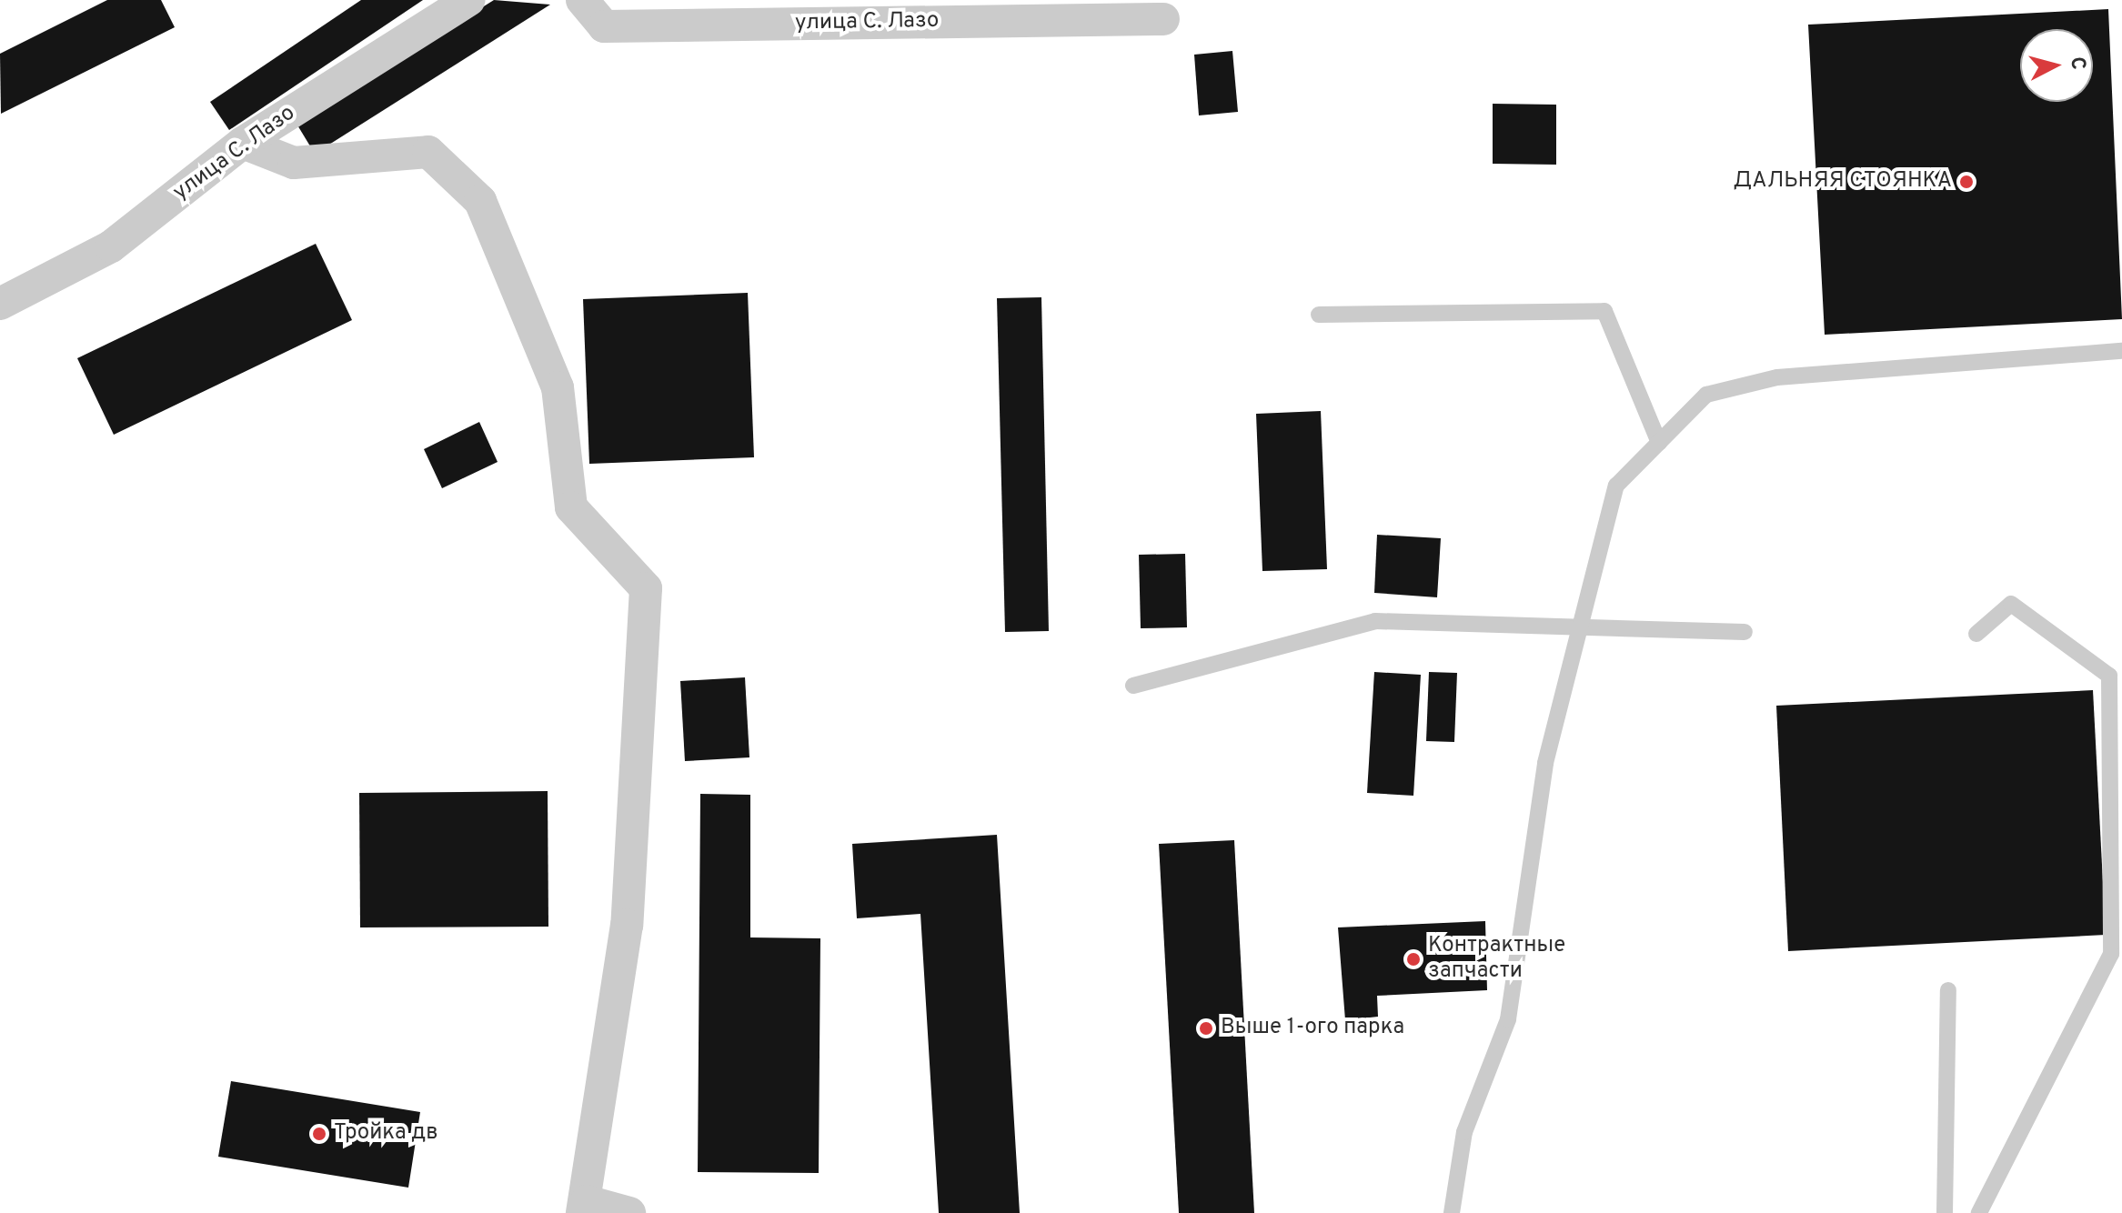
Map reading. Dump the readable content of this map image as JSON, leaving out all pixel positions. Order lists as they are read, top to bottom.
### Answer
{
  "streets": {
    "street": ["улица С. Лазо"]
  },
  "places": [
    "ДАЛЬНЯЯ СТОЯНКА",
    "Контрактные запчасти",
    "Выше 1-ого парка",
    "Тройка дв"
  ],
  "north": "right"
}
